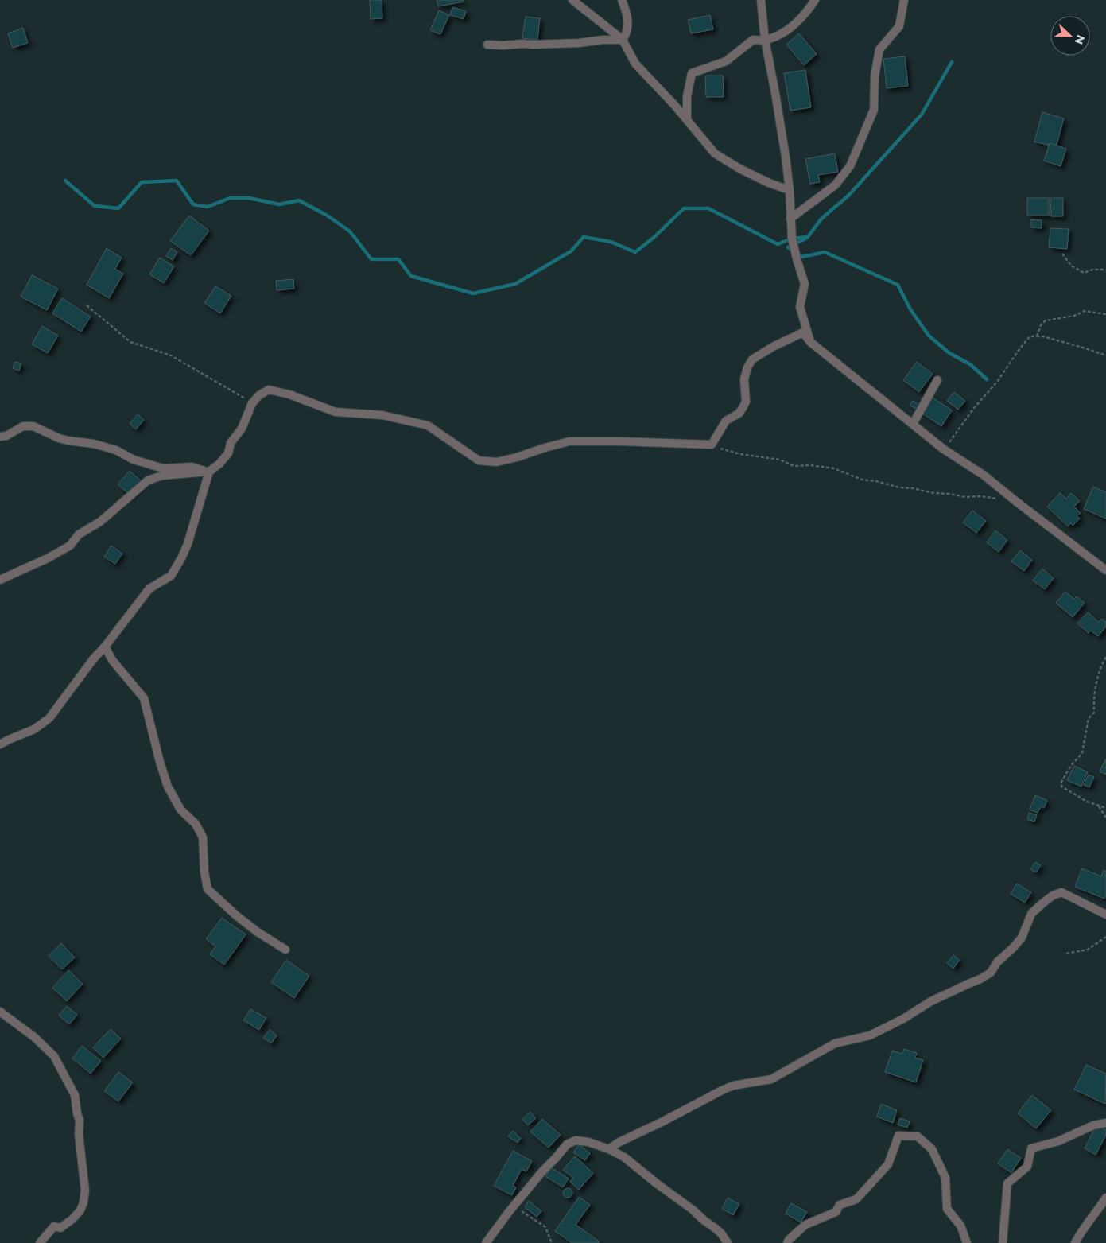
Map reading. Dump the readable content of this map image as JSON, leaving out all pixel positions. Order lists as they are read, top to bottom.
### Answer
{
  "north": "right"
}
